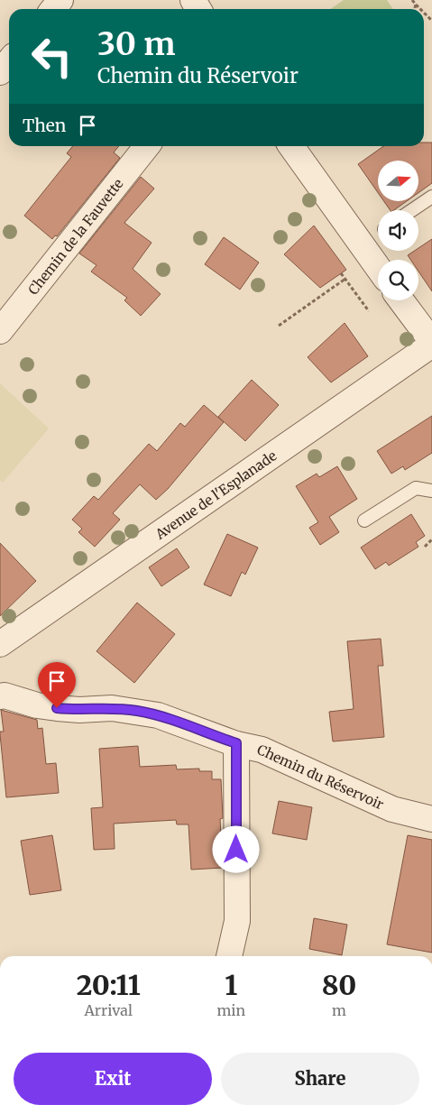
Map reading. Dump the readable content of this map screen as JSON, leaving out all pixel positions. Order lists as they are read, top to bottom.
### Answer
{
  "streets": {
    "street": ["Chemin de la Fauvette", "Avenue de l'Esplanade", "Chemin du Réservoir"]
  },
  "north": "right",
  "page": {
    "turn": ["30 m", "Chemin du Réservoir"],
    "then": "Then",
    "eta": [
      "20:11",
      "Arrival",
      "1",
      "min",
      "80",
      "m"
    ],
    "buttons": ["Exit", "Share"]
  }
}
